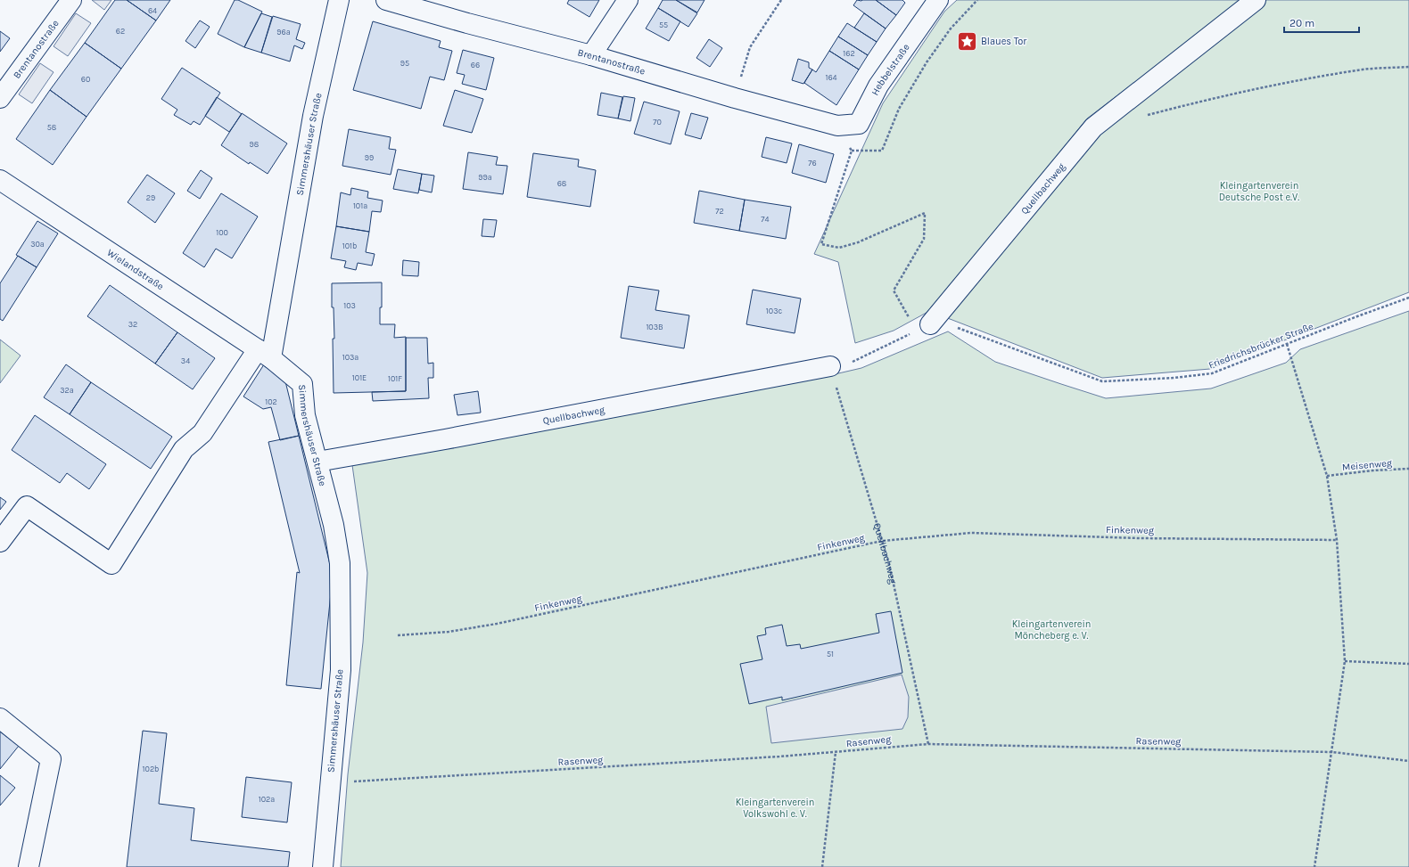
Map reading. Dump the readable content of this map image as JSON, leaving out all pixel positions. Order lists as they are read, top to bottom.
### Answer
{
  "streets": {
    "street": [
      "Brentanostraße",
      "Hebbelstraße",
      "Simmershäuser Straße",
      "Quellbachweg",
      "Wielandstraße"
    ],
    "path": [
      "Friedrichsbrücker Straße",
      "Meisenweg",
      "Finkenweg",
      "Rasenweg"
    ]
  },
  "crossings": [
    ["Brentanostraße", "Hebbelstraße"],
    ["Simmershäuser Straße", "Quellbachweg"],
    ["Simmershäuser Straße", "Wielandstraße"],
    ["Simmershäuser Straße", "Rasenweg"],
    ["Quellbachweg", "Friedrichsbrücker Straße"],
    ["Quellbachweg", "Finkenweg"],
    ["Quellbachweg", "Rasenweg"]
  ],
  "parks": ["Kleingartenverein Deutsche Post e.V.", "Kleingartenverein Möncheberg e. V.", "Kleingartenverein Volkswohl e. V."],
  "places": {
    "place": ["Blaues Tor"]
  },
  "house_numbers": [
    "64",
    "55",
    "62",
    "96a",
    "162",
    "95",
    "66",
    "164",
    "60",
    "70",
    "58",
    "98",
    "99",
    "76",
    "99a",
    "68",
    "29",
    "101a",
    "72",
    "74",
    "100",
    "30a",
    "101b",
    "103",
    "103c",
    "32",
    "103B",
    "103a",
    "34",
    "101E",
    "101F",
    "32a",
    "102",
    "51",
    "102b",
    "102a"
  ],
  "scale_bar": "20 m"
}
